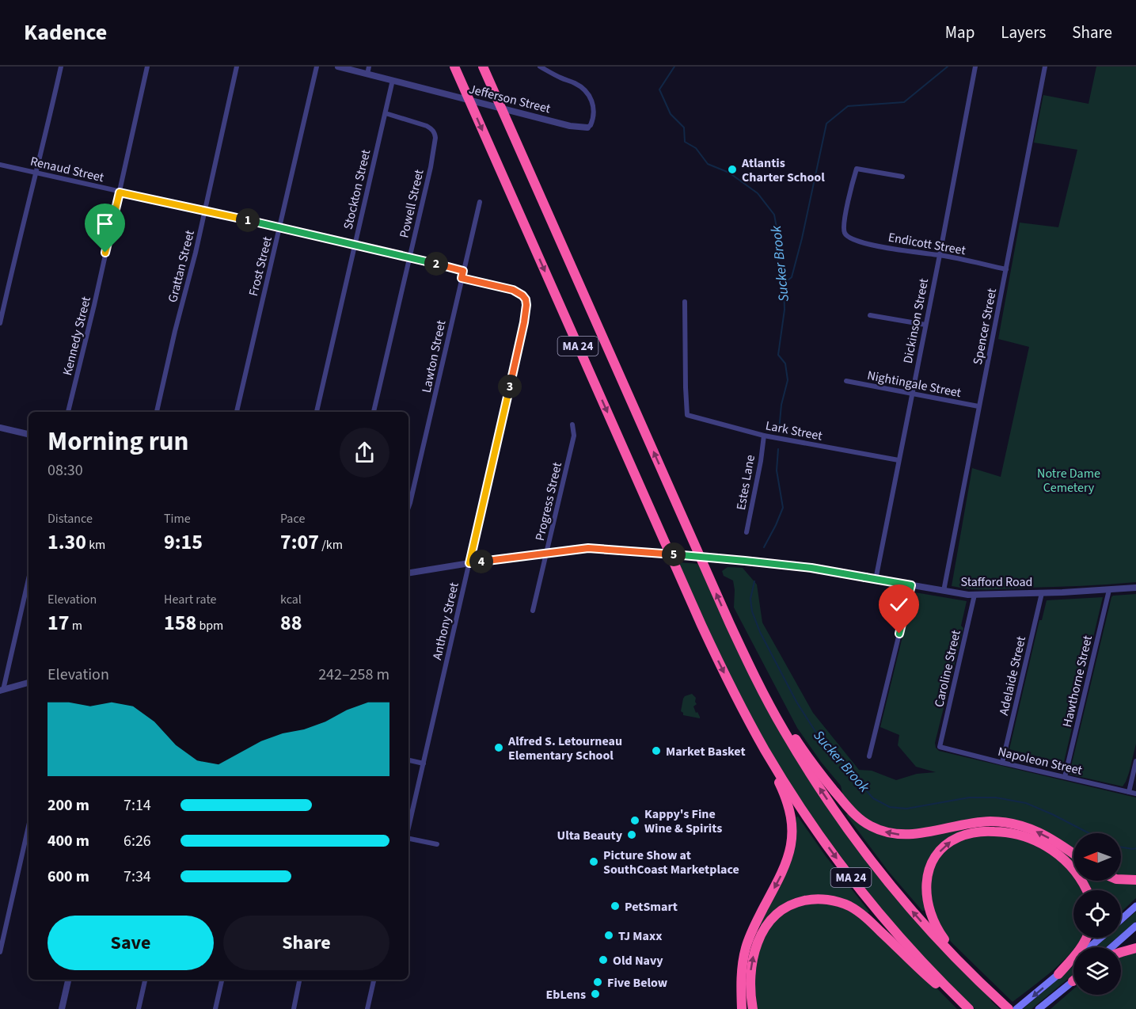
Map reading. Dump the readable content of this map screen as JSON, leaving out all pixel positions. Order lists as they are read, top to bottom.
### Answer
{
  "streets": {
    "highway": ["MA 24"],
    "street": [
      "Jefferson Street",
      "Renaud Street",
      "Stockton Street",
      "Powell Street",
      "Endicott Street",
      "Grattan Street",
      "Frost Street",
      "Dickinson Street",
      "Spencer Street",
      "Kennedy Street",
      "Lawton Street",
      "Nightingale Street",
      "Lark Street",
      "Estes Lane",
      "Progress Street",
      "Stafford Road",
      "Anthony Street",
      "Caroline Street",
      "Adelaide Street",
      "Hawthorne Street",
      "Napoleon Street"
    ]
  },
  "crossings": [
    ["Jefferson Street", "Stockton Street"],
    ["Renaud Street", "Stockton Street"],
    ["Renaud Street", "Powell Street"],
    ["Renaud Street", "Grattan Street"],
    ["Renaud Street", "Frost Street"],
    ["Renaud Street", "Kennedy Street"],
    ["Renaud Street", "Lawton Street"],
    ["Stockton Street", "Powell Street"],
    ["Endicott Street", "Dickinson Street"],
    ["Endicott Street", "Spencer Street"],
    ["Dickinson Street", "Nightingale Street"],
    ["Dickinson Street", "Lark Street"],
    ["Dickinson Street", "Stafford Road"],
    ["Spencer Street", "Nightingale Street"],
    ["Spencer Street", "Stafford Road"],
    ["Lawton Street", "Anthony Street"],
    ["Lark Street", "Estes Lane"],
    ["Progress Street", "Stafford Road"],
    ["Stafford Road", "Anthony Street"],
    ["Stafford Road", "Caroline Street"],
    ["Stafford Road", "Adelaide Street"],
    ["Stafford Road", "Hawthorne Street"],
    ["Caroline Street", "Napoleon Street"],
    ["Adelaide Street", "Napoleon Street"],
    ["Hawthorne Street", "Napoleon Street"]
  ],
  "water": ["Sucker Brook"],
  "parks": ["Notre Dame Cemetery"],
  "places": [
    "Atlantis Charter School",
    "Alfred S. Letourneau Elementary School",
    "Market Basket",
    "Kappy's Fine Wine & Spirits",
    "Ulta Beauty",
    "Picture Show at SouthCoast Marketplace",
    "PetSmart",
    "TJ Maxx",
    "Old Navy",
    "Five Below",
    "EbLens"
  ],
  "north": "left",
  "page": {
    "header": "Kadence",
    "nav": ["Map", "Layers", "Share"],
    "pins": [
      "1",
      "2",
      "3",
      "5",
      "4"
    ],
    "heading": ["Morning run", "08:30"],
    "stats": [
      ["Distance", "1.30 km"],
      ["Time", "9:15"],
      ["Pace", "7:07 /km"],
      ["Elevation", "17 m"],
      ["Heart rate", "158 bpm"],
      ["kcal", "88"]
    ],
    "chart": ["Elevation", "242–258 m"],
    "list": [
      {
        "name": "200 m",
        "note": "7:14"
      },
      {
        "name": "400 m",
        "note": "6:26"
      },
      {
        "name": "600 m",
        "note": "7:34"
      }
    ],
    "buttons": ["Save", "Share"]
  }
}
